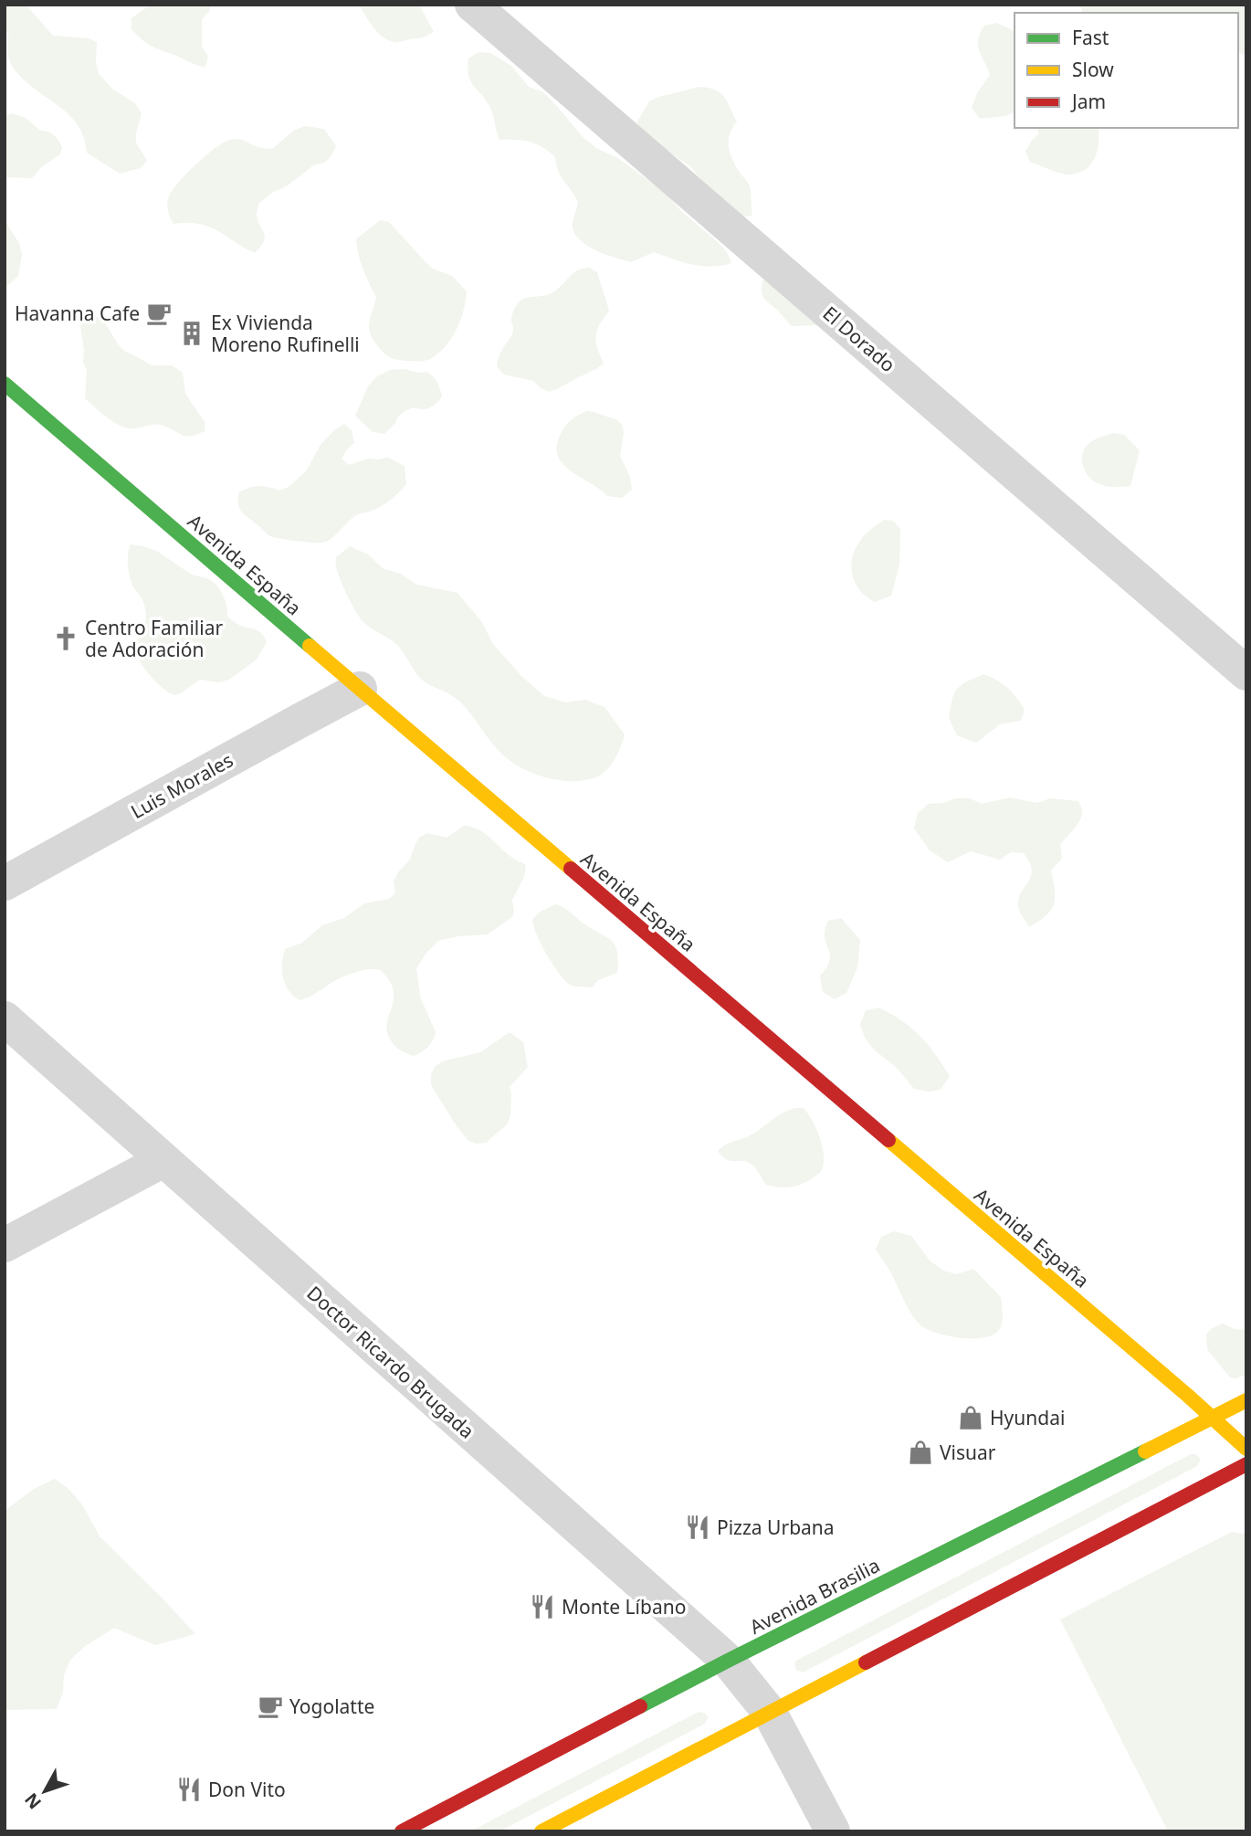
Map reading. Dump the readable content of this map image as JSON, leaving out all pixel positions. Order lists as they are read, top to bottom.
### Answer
{
  "streets": {
    "main road": ["Avenida España", "Avenida Brasilia"],
    "street": ["El Dorado", "Luis Morales", "Doctor Ricardo Brugada"]
  },
  "crossings": [
    ["Avenida España", "Luis Morales"],
    ["Avenida España", "Avenida Brasilia"],
    ["Doctor Ricardo Brugada", "Avenida Brasilia"]
  ],
  "places": {
    "cafe": ["Havanna Cafe", "Yogolatte"],
    "building": ["Ex Vivienda Moreno Rufinelli"],
    "church": ["Centro Familiar de Adoración"],
    "shop": ["Hyundai", "Visuar"],
    "restaurant": ["Pizza Urbana", "Monte Líbano", "Don Vito"]
  },
  "legend": ["Fast", "Slow", "Jam"],
  "north": "bottom left"
}
